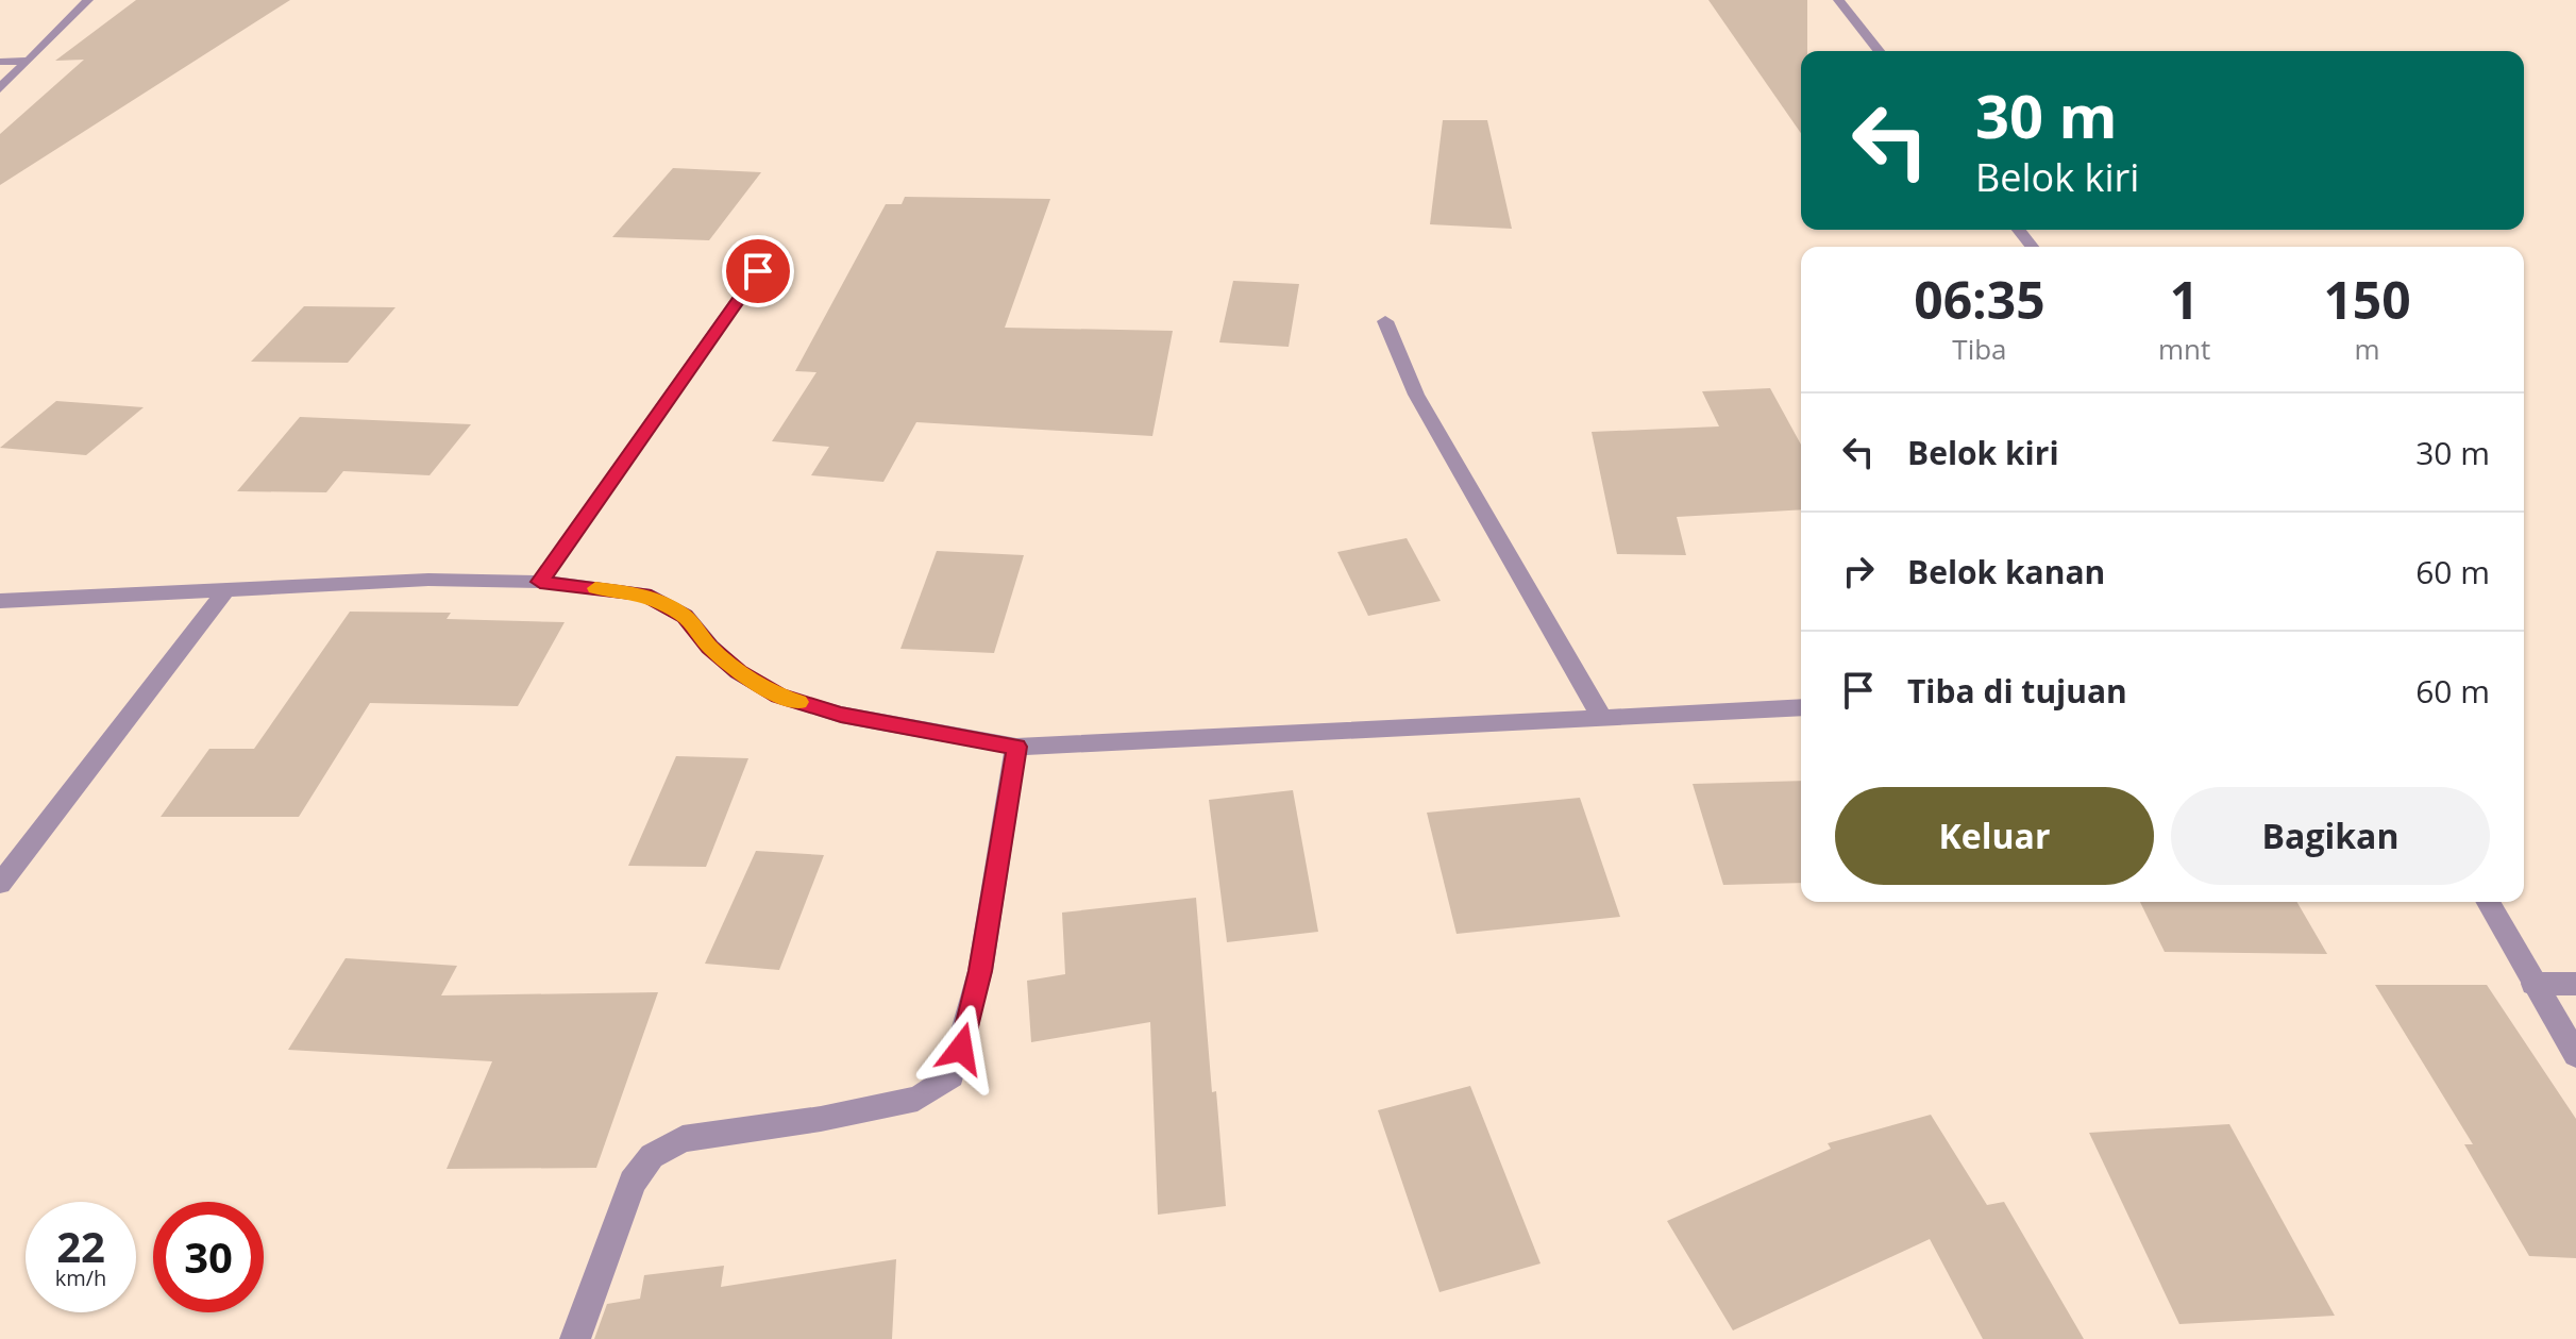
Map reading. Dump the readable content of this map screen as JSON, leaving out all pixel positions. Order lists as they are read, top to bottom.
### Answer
{
  "page": {
    "turn": ["30 m", "Belok kiri"],
    "eta": [
      "06:35",
      "Tiba",
      "1",
      "mnt",
      "150",
      "m"
    ],
    "list": [
      {
        "name": "Belok kiri",
        "value": "30 m"
      },
      {
        "name": "Belok kanan",
        "value": "60 m"
      },
      {
        "name": "Tiba di tujuan",
        "value": "60 m"
      }
    ],
    "buttons": ["Keluar", "Bagikan"],
    "speed": "22 km/h",
    "limit": "30"
  }
}
